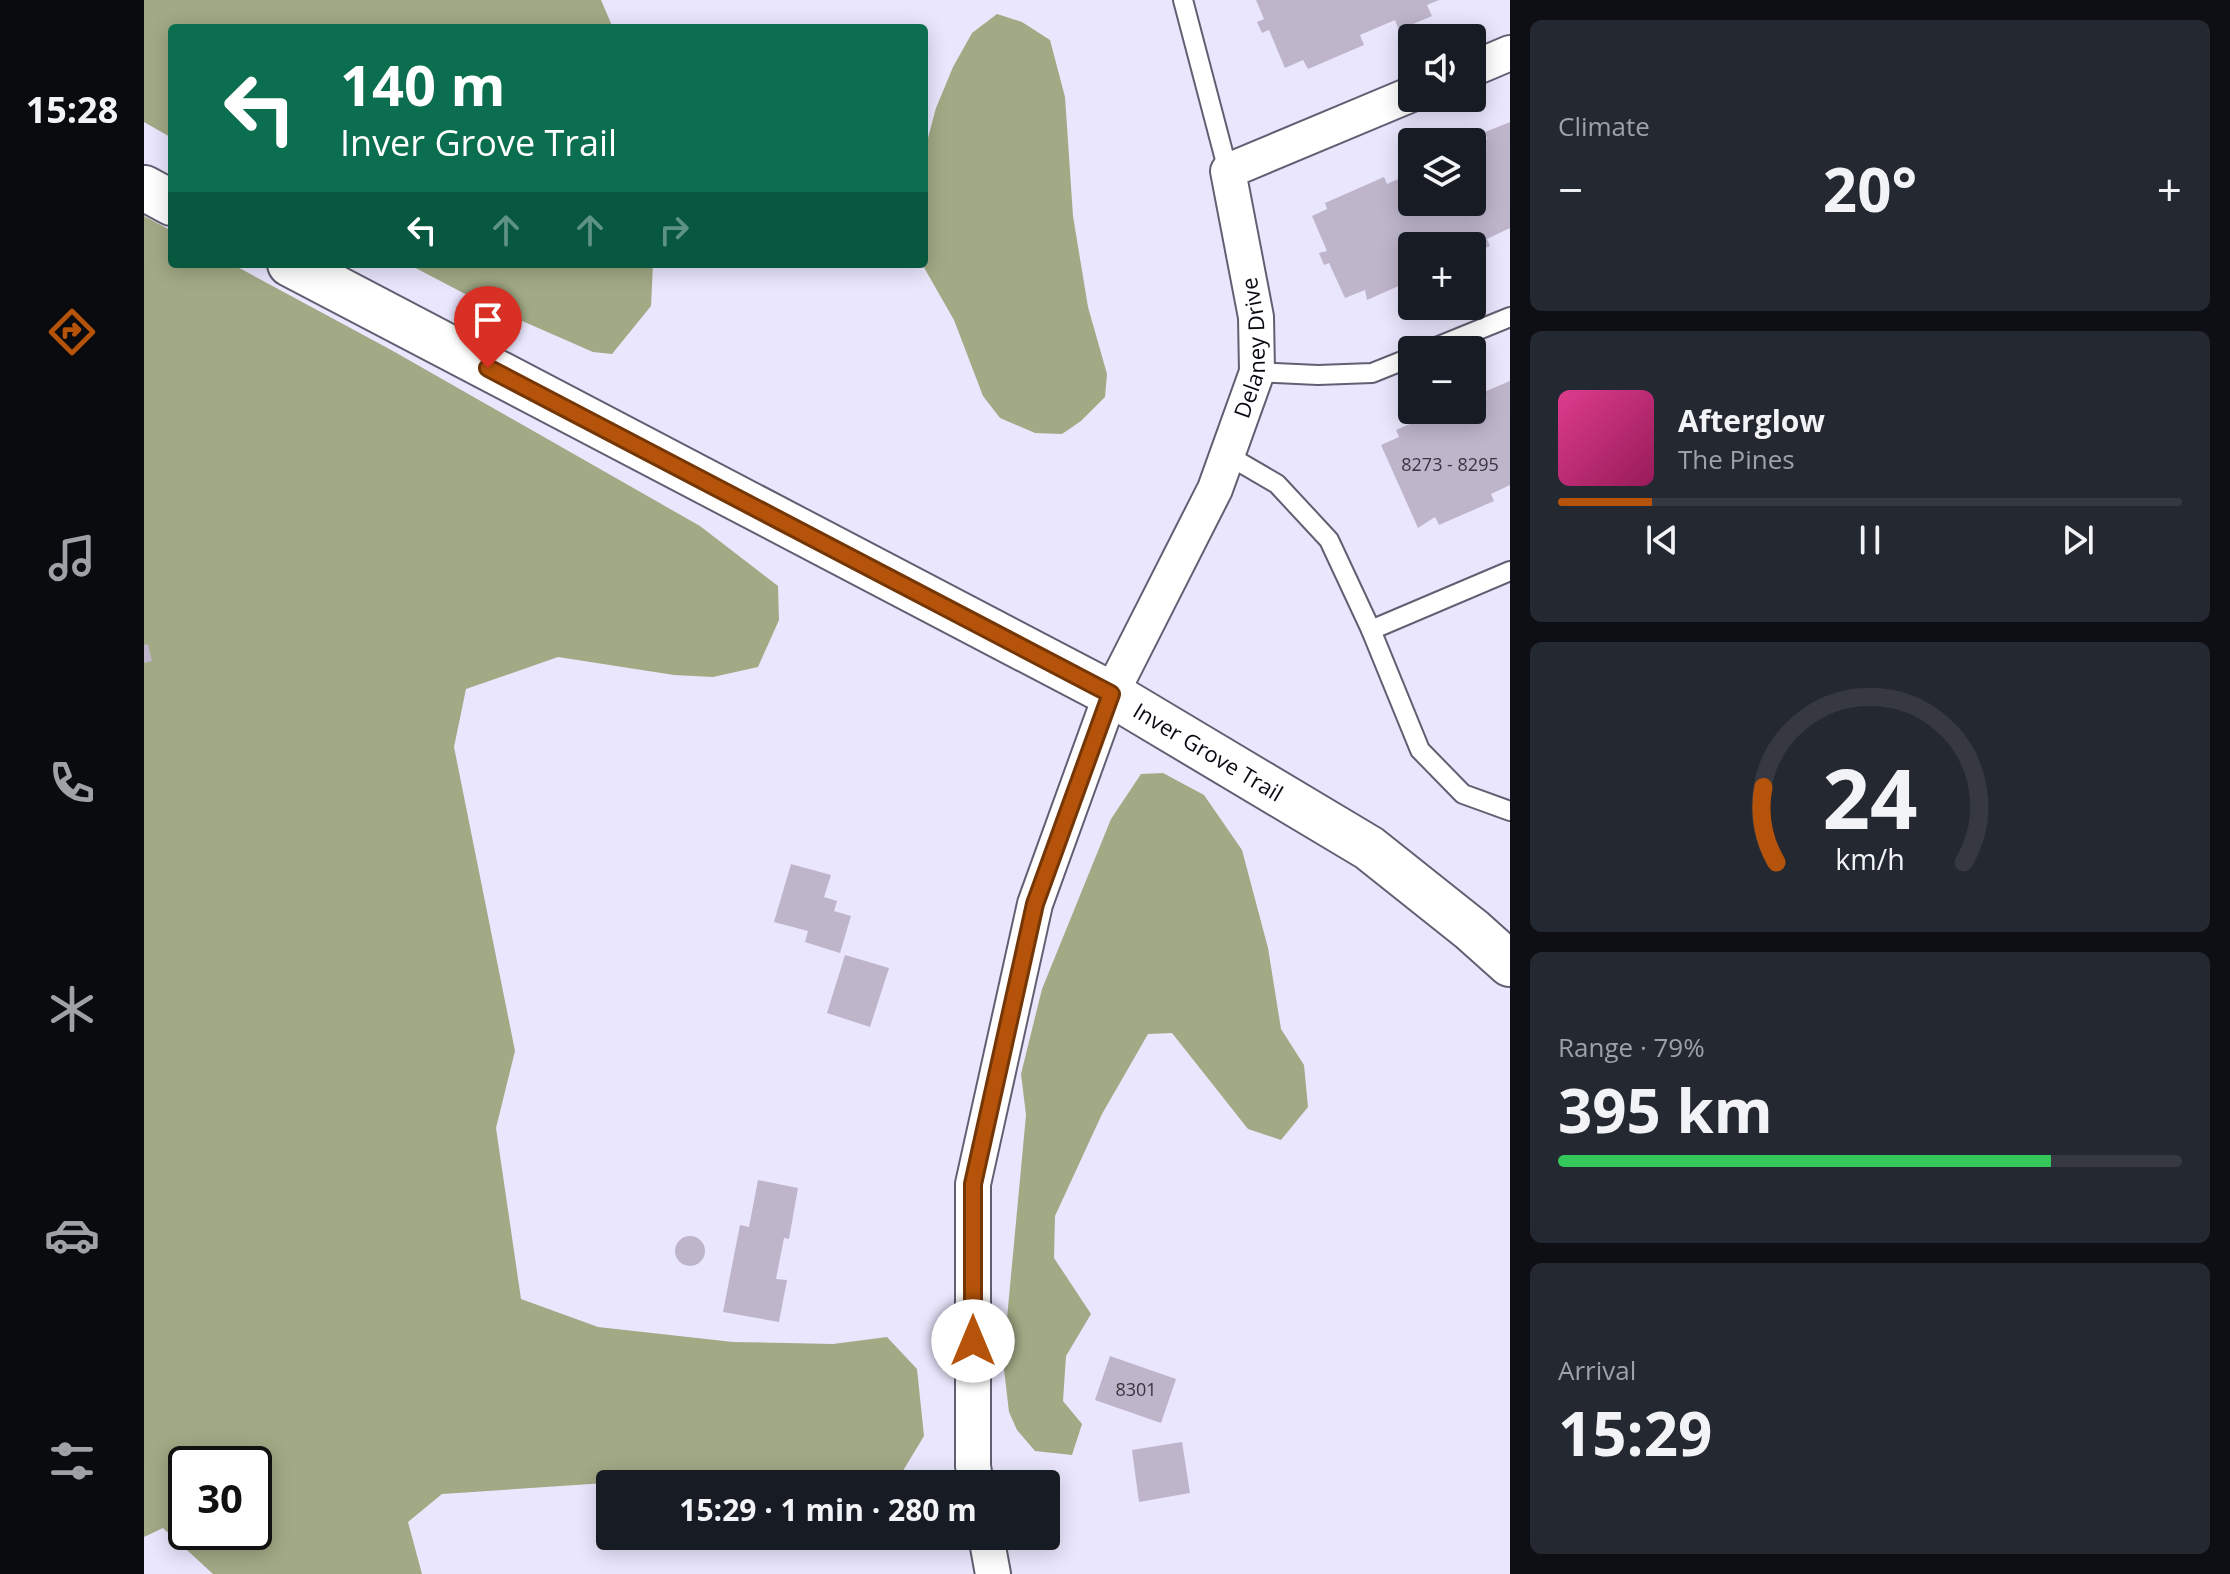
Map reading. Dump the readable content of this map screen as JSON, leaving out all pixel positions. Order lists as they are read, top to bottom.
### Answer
{
  "streets": {
    "street": ["Delaney Drive", "Inver Grove Trail"]
  },
  "crossings": [
    ["Delaney Drive", "Inver Grove Trail"]
  ],
  "house_numbers": ["8273 - 8295", "8301"],
  "page": {
    "tabs": "15:28",
    "tile": [
      "Climate",
      ["Range · 79%", "395 km"],
      ["Arrival", "15:29"]
    ],
    "map_buttons": ["+", "−"],
    "turn": ["140 m", "Inver Grove Trail"],
    "heat": ["−", "20°", "+"],
    "song": ["Afterglow", "The Pines"],
    "limit": "30",
    "trip": "15:29 · 1 min · 280 m",
    "gauge": ["24", "km/h"]
  }
}
